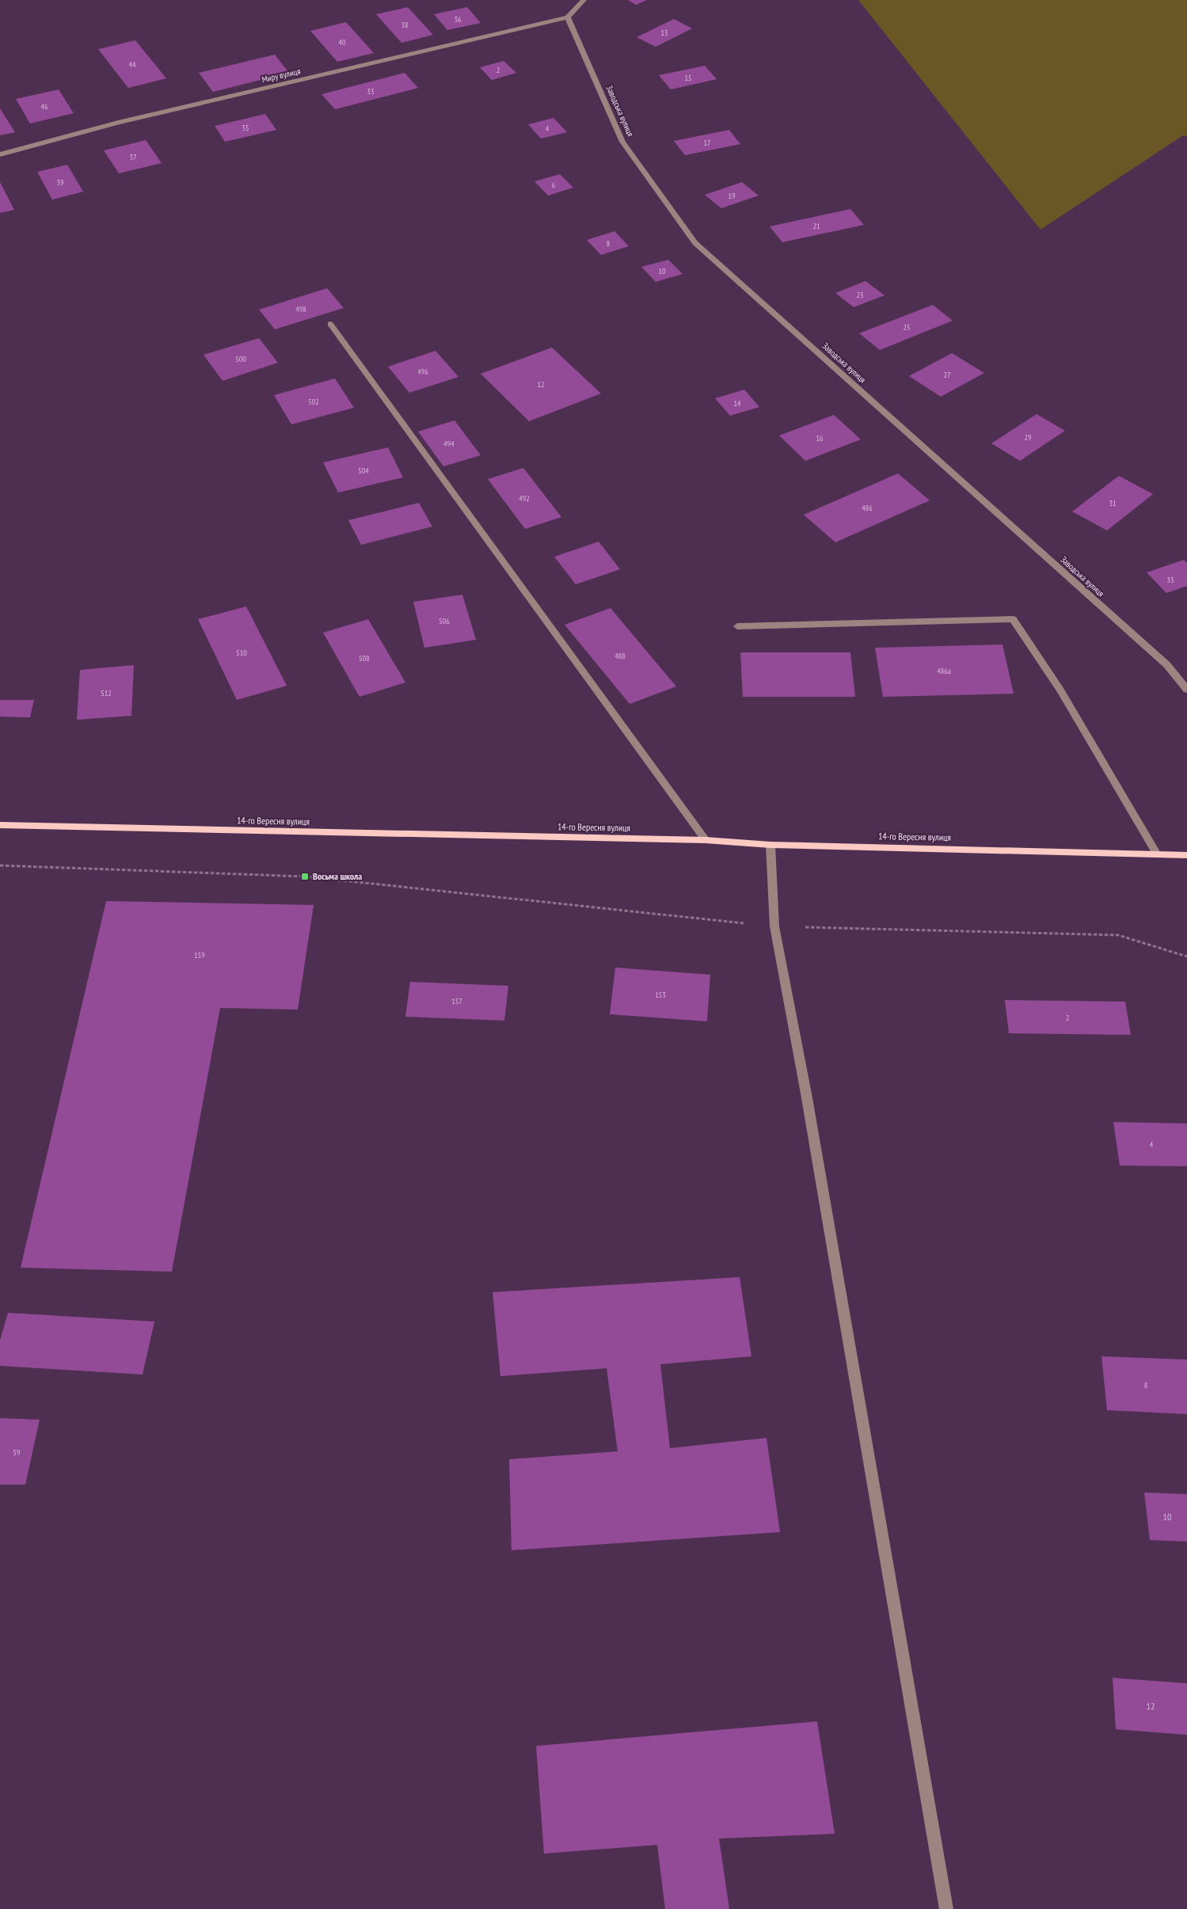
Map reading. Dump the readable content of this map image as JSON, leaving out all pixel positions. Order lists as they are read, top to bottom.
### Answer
{
  "streets": {
    "main road": ["14-го Вересня вулиця"],
    "street": ["Миру вулиця", "Заводська вулиця"]
  },
  "crossings": [
    ["Миру вулиця", "Заводська вулиця"]
  ],
  "places": {
    "transit": ["Восьма школа"]
  },
  "house_numbers": [
    "36",
    "38",
    "13",
    "40",
    "44",
    "2",
    "15",
    "33",
    "46",
    "35",
    "4",
    "17",
    "37",
    "39",
    "6",
    "19",
    "21",
    "8",
    "10",
    "23",
    "498",
    "25",
    "500",
    "496",
    "27",
    "12",
    "502",
    "14",
    "29",
    "16",
    "494",
    "504",
    "492",
    "31",
    "486",
    "33",
    "506",
    "510",
    "488",
    "508",
    "486а",
    "512",
    "159",
    "153",
    "157",
    "2",
    "4",
    "8",
    "59",
    "10",
    "12"
  ]
}
